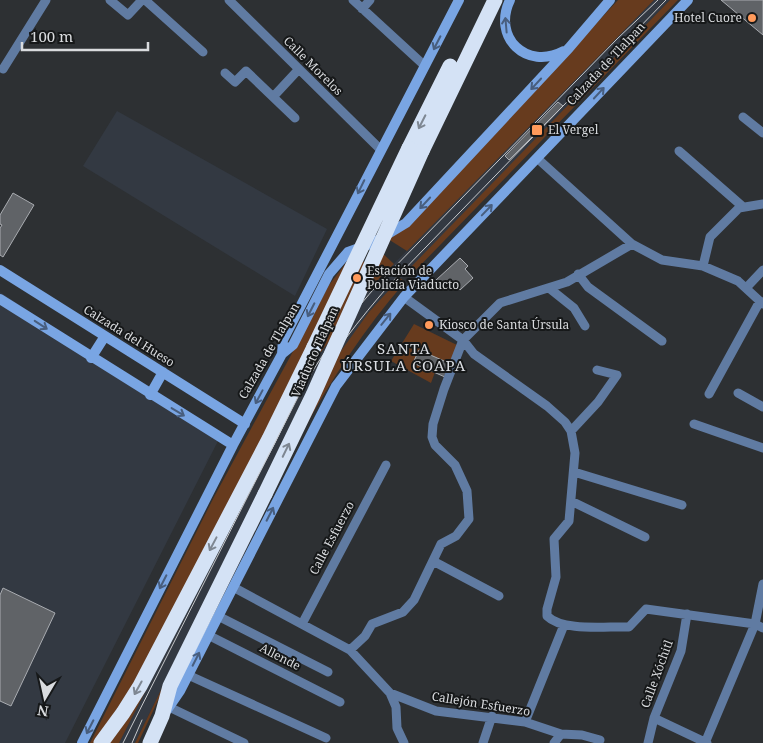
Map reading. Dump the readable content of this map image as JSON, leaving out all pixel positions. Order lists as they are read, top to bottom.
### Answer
{
  "streets": {
    "highway": ["Calzada de Tlalpan", "Viaducto Tlalpan"],
    "main road": ["Calzada del Hueso"],
    "street": [
      "Calle Morelos",
      "Calle Esfuerzo",
      "Allende",
      "Calle Xóchitl",
      "Callejón Esfuerzo"
    ]
  },
  "crossings": [
    ["Calzada de Tlalpan", "Calzada del Hueso"],
    ["Calzada de Tlalpan", "Viaducto Tlalpan"],
    ["Calzada de Tlalpan", "Allende"]
  ],
  "districts": ["SANTA ÚRSULA COAPA"],
  "places": {
    "other": ["Hotel Cuore", "Estación de Policía Viaducto", "Kiosco de Santa Úrsula"],
    "transit": ["El Vergel"]
  },
  "scale_bar": "100 m",
  "north": "bottom"
}
